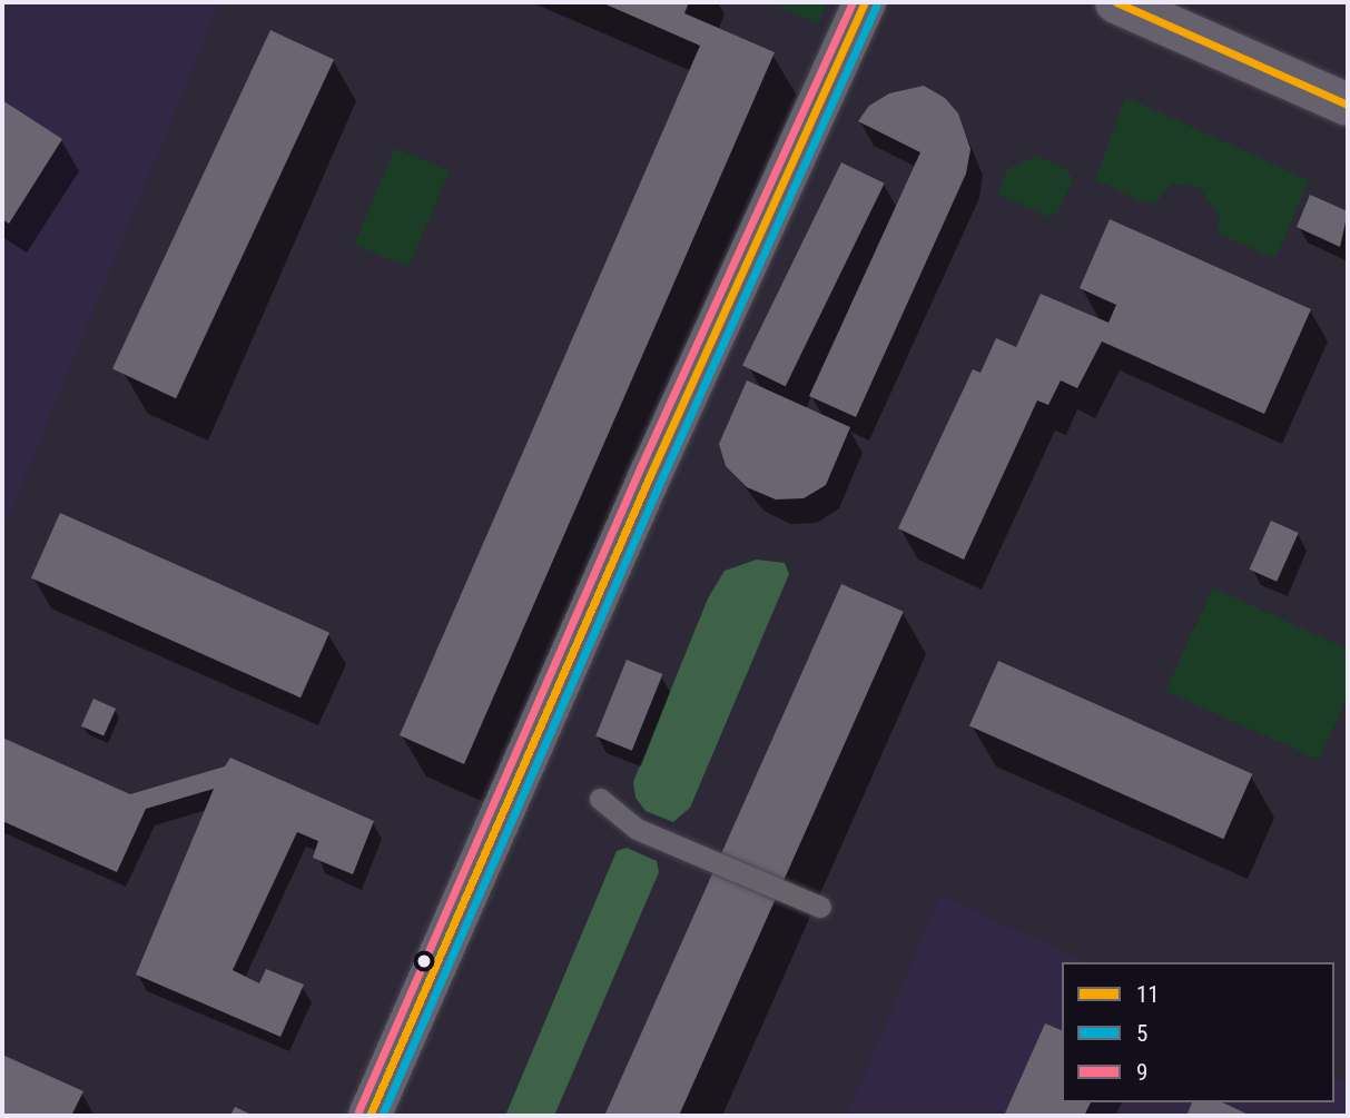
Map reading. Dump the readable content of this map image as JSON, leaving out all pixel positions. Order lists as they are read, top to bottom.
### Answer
{
  "lines": ["transit line 11", "transit line 9", "transit line 5"],
  "legend": ["11", "5", "9"]
}
